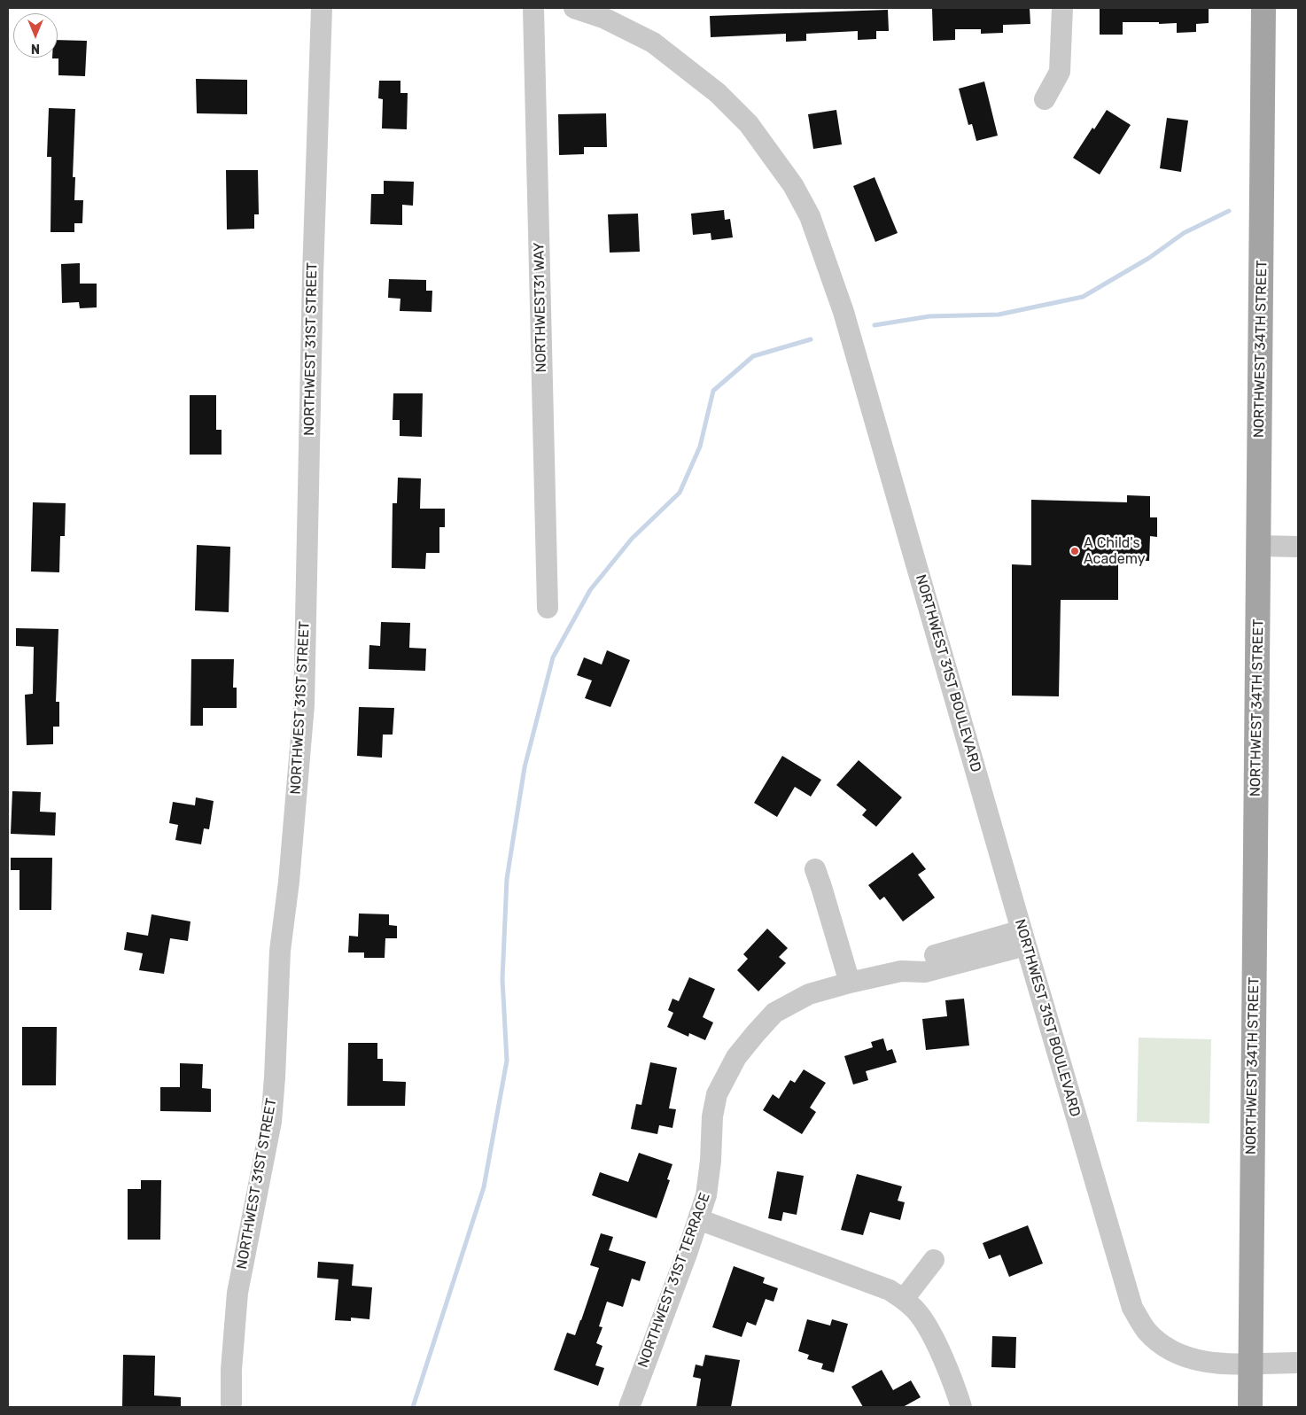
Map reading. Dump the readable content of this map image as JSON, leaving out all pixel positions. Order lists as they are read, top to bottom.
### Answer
{
  "streets": {
    "main road": ["NORTHWEST 34TH STREET"],
    "street": [
      "NORTHWEST31 WAY",
      "NORTHWEST 31ST STREET",
      "NORTHWEST 31ST BOULEVARD",
      "NORTHWEST 31ST TERRACE"
    ]
  },
  "crossings": [
    ["NORTHWEST 34TH STREET", "NORTHWEST 31ST BOULEVARD"],
    ["NORTHWEST 31ST BOULEVARD", "NORTHWEST 31ST TERRACE"]
  ],
  "places": ["A Child's Academy"],
  "north": "bottom"
}
